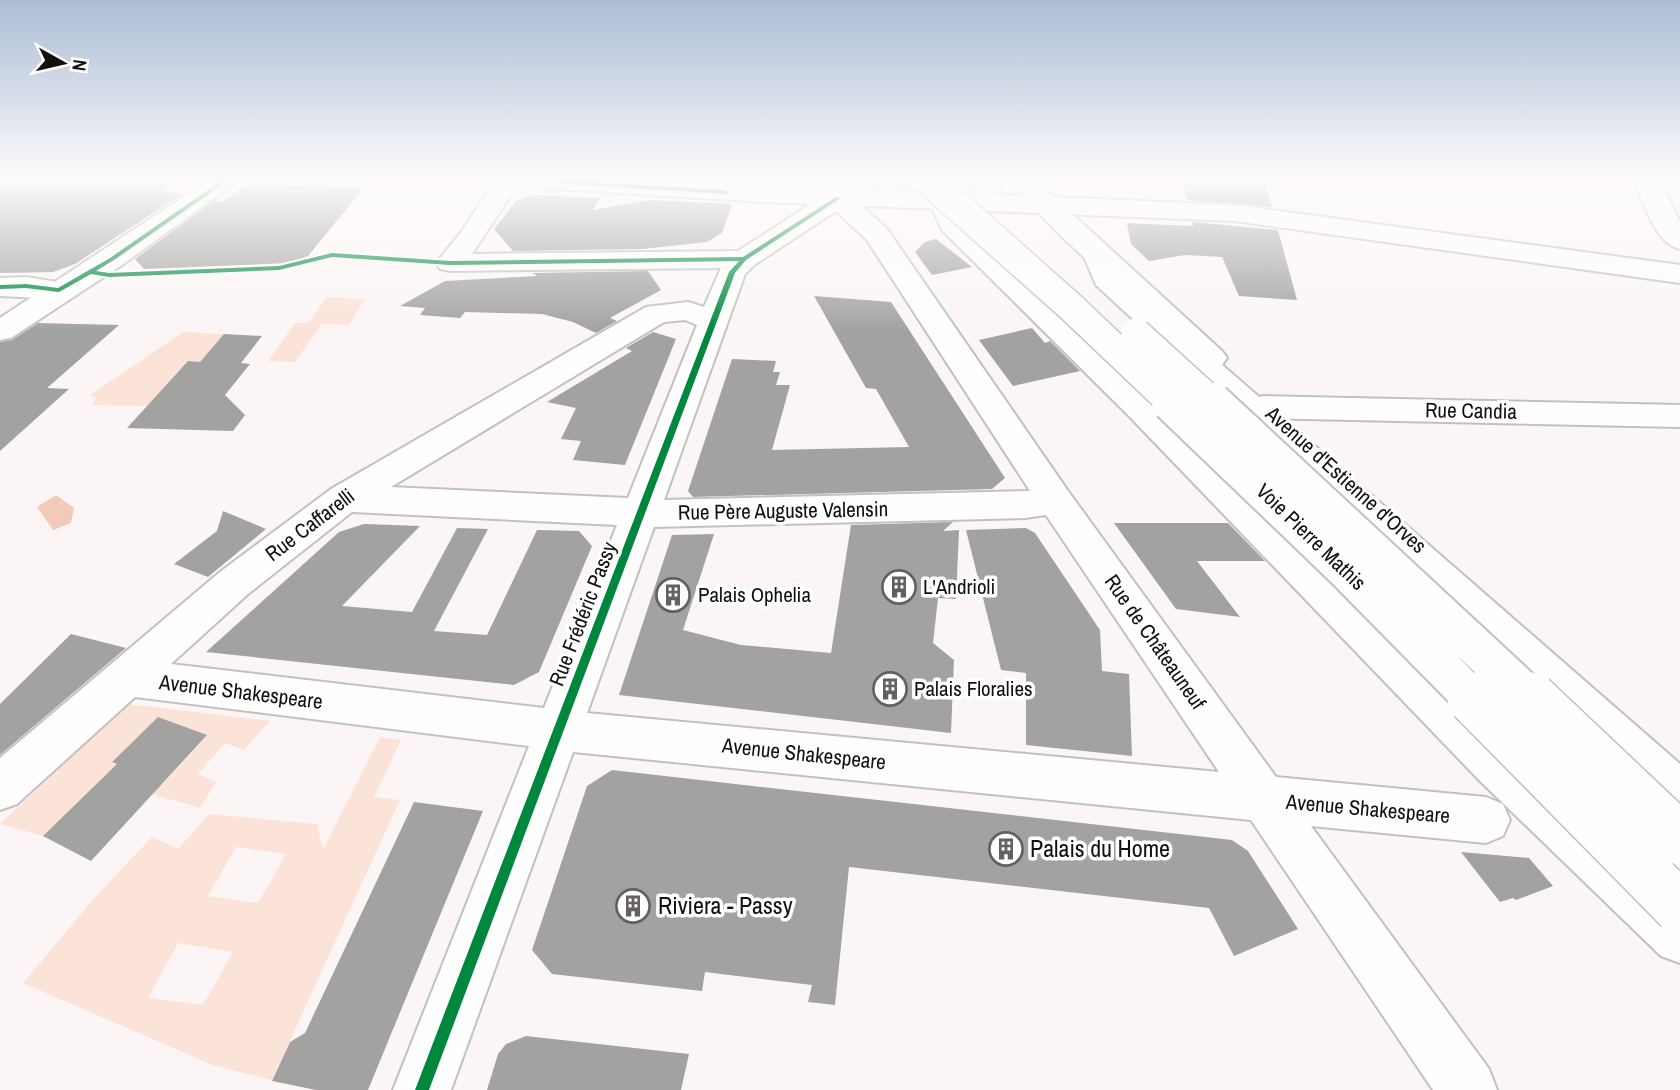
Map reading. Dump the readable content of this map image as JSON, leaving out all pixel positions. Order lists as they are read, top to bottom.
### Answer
{
  "streets": {
    "main road": [
      "Rue Candia",
      "Avenue d'Estienne d'Orves",
      "Rue Père Auguste Valensin",
      "Rue Caffarelli",
      "Voie Pierre Mathis",
      "Rue Frédéric Passy",
      "Rue de Châteauneuf",
      "Avenue Shakespeare"
    ]
  },
  "crossings": [
    ["Rue Candia", "Avenue d'Estienne d'Orves"],
    ["Rue Père Auguste Valensin", "Rue Caffarelli"],
    ["Rue Père Auguste Valensin", "Rue Frédéric Passy"],
    ["Rue Père Auguste Valensin", "Rue de Châteauneuf"],
    ["Rue Caffarelli", "Rue Frédéric Passy"],
    ["Rue Caffarelli", "Avenue Shakespeare"],
    ["Rue Frédéric Passy", "Avenue Shakespeare"],
    ["Rue de Châteauneuf", "Avenue Shakespeare"]
  ],
  "places": {
    "building": [
      "L'Andrioli",
      "Palais Ophelia",
      "Palais Floralies",
      "Palais du Home",
      "Riviera - Passy"
    ]
  },
  "north": "right"
}
